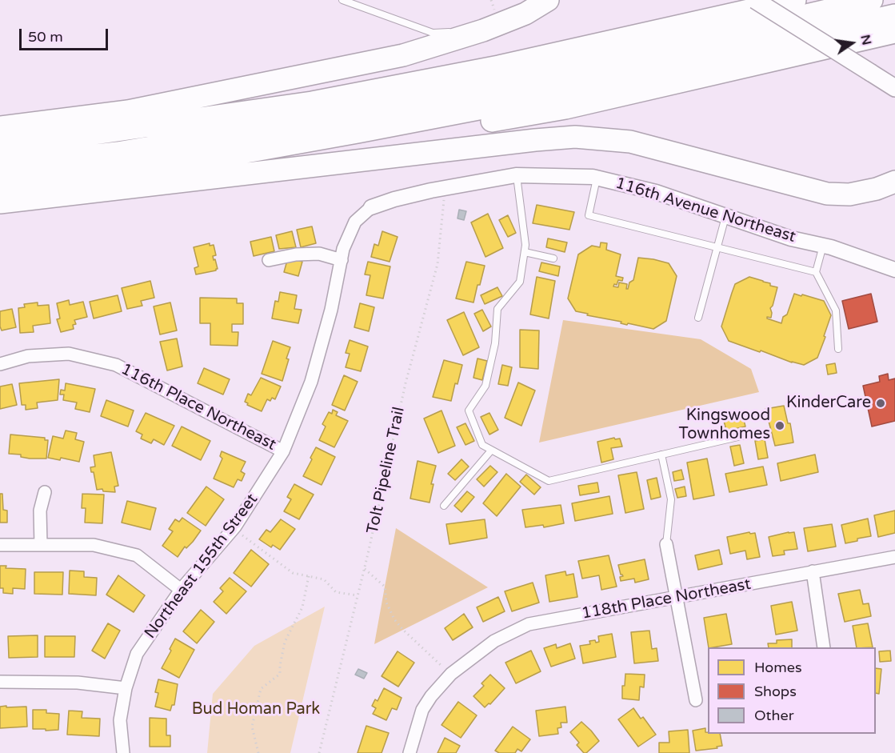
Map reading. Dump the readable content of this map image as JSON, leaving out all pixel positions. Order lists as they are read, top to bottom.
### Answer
{
  "streets": {
    "street": [
      "116th Avenue Northeast",
      "116th Place Northeast",
      "Northeast 155th Street",
      "118th Place Northeast"
    ],
    "path": ["Tolt Pipeline Trail"]
  },
  "crossings": [
    ["116th Avenue Northeast", "Tolt Pipeline Trail"],
    ["116th Avenue Northeast", "Northeast 155th Street"],
    ["116th Place Northeast", "Northeast 155th Street"]
  ],
  "parks": ["Bud Homan Park"],
  "places": ["KinderCare", "Kingswood Townhomes"],
  "legend": ["Homes", "Shops", "Other"],
  "scale_bar": "50 m",
  "north": "right"
}
